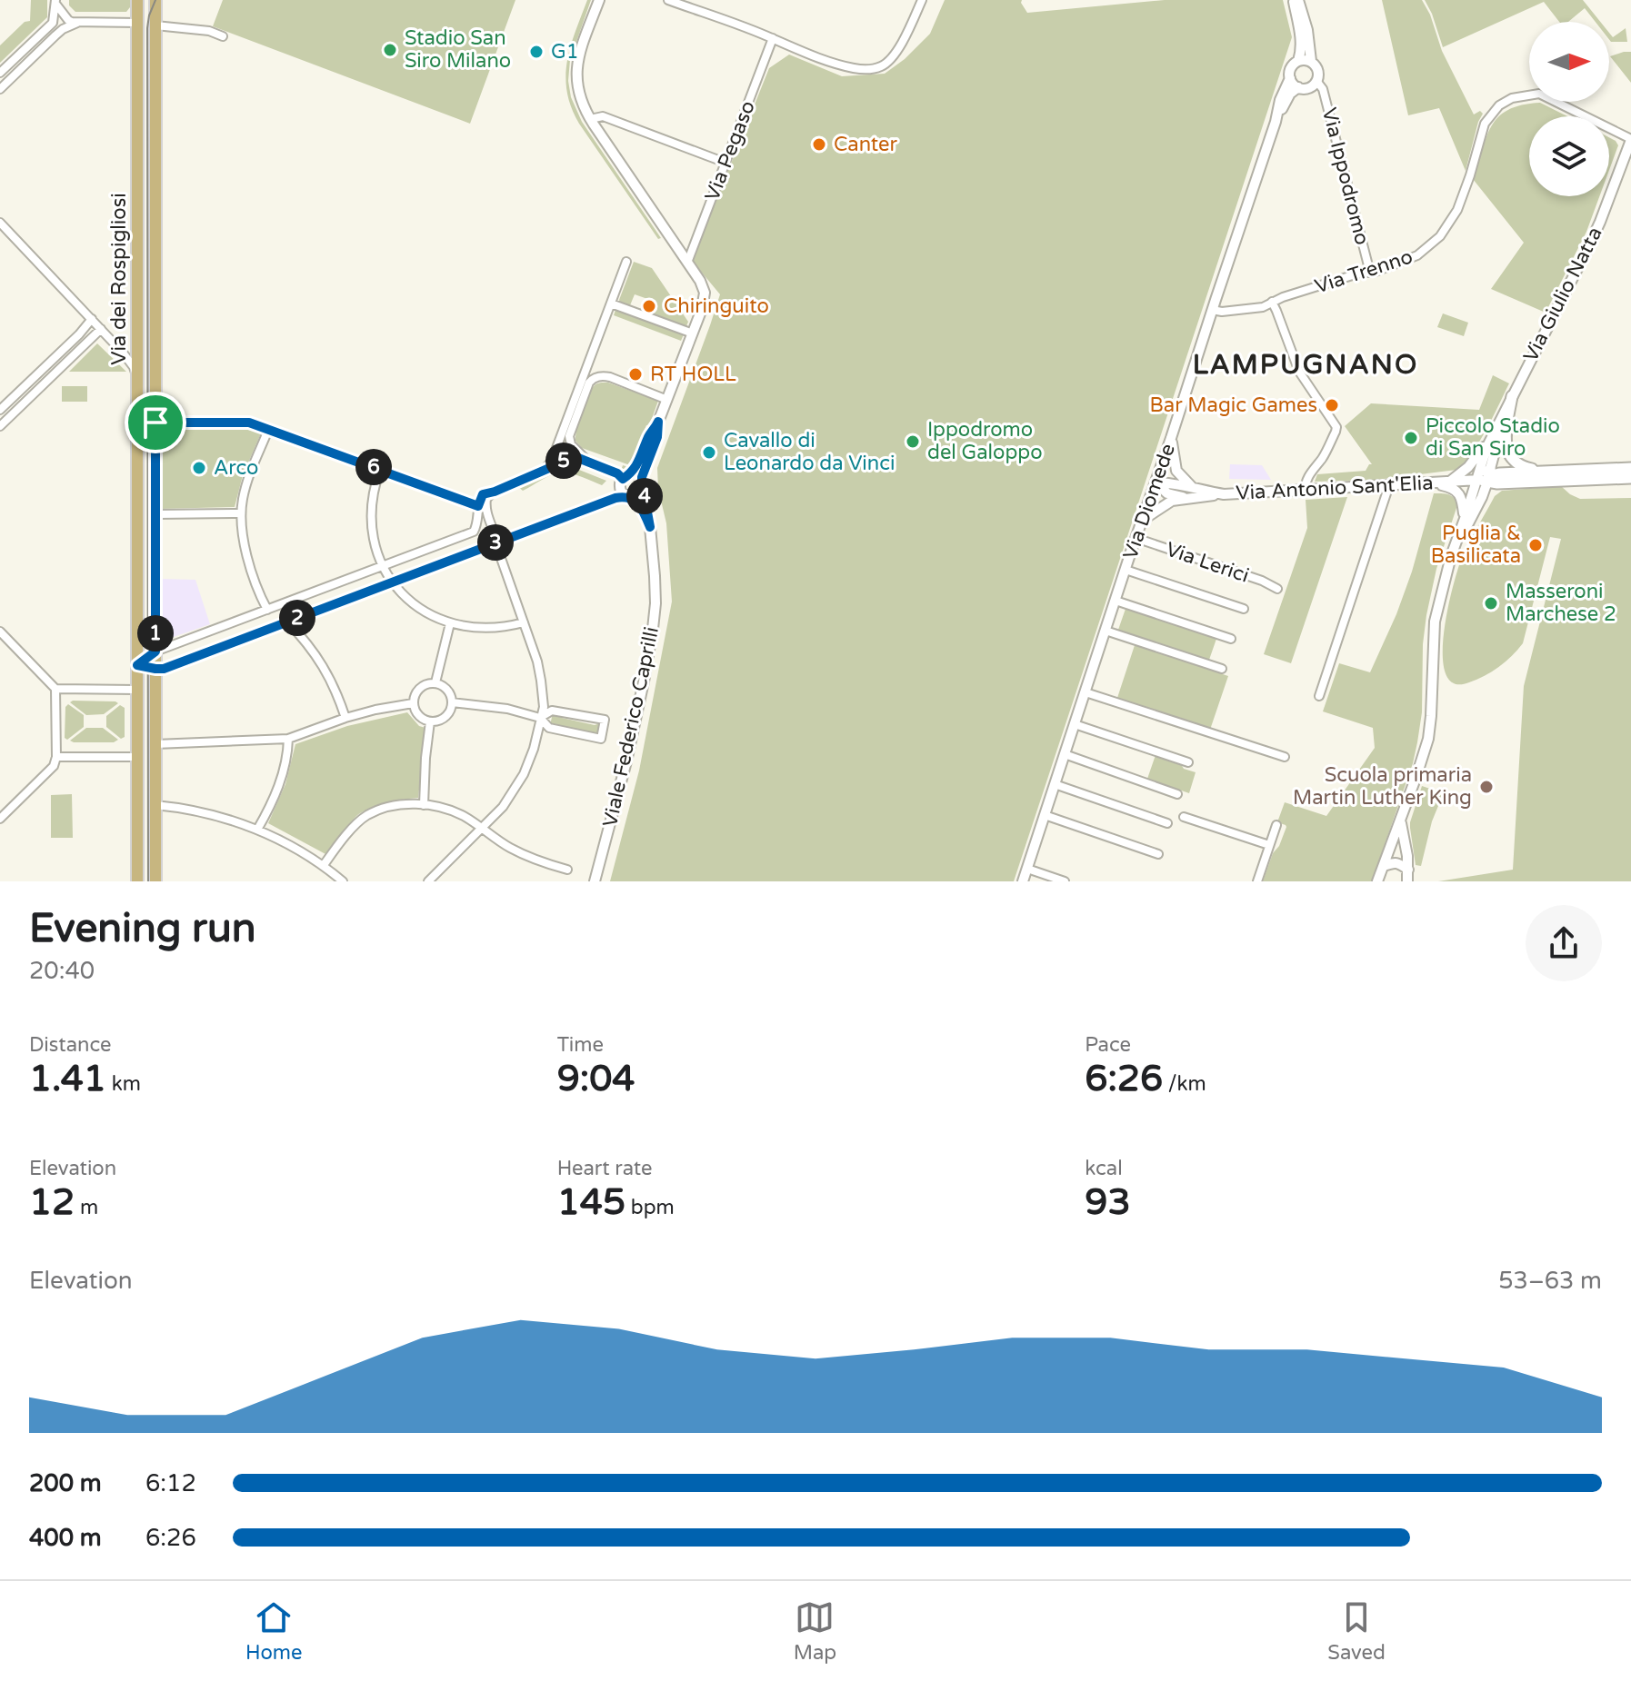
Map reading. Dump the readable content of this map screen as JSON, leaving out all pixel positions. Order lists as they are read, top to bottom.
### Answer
{
  "streets": {
    "main road": ["Via dei Rospigliosi", "Via Antonio Sant'Elia"],
    "street": [
      "Via Pegaso",
      "Via Ippodromo",
      "Via Trenno",
      "Via Giulio Natta",
      "Via Diomede",
      "Via Lerici",
      "Viale Federico Caprilli"
    ]
  },
  "crossings": [
    ["Via Ippodromo", "Via Trenno"],
    ["Via Ippodromo", "Via Diomede"],
    ["Via Trenno", "Via Giulio Natta"],
    ["Via Trenno", "Via Diomede"],
    ["Via Giulio Natta", "Via Antonio Sant'Elia"],
    ["Via Diomede", "Via Lerici"]
  ],
  "districts": ["LAMPUGNANO"],
  "places": [
    "Stadio San Siro Milano",
    "G1",
    "Canter",
    "Chiringuito",
    "RT HOLL",
    "Bar Magic Games",
    "Piccolo Stadio di San Siro",
    "Ippodromo del Galoppo",
    "Cavallo di Leonardo da Vinci",
    "Arco",
    "Puglia & Basilicata",
    "Masseroni Marchese 2",
    "Scuola primaria Martin Luther King"
  ],
  "north": "right",
  "page": {
    "pins": [
      "5",
      "6",
      "4",
      "3",
      "2",
      "1"
    ],
    "heading": ["Evening run", "20:40"],
    "stats": [
      ["Distance", "1.41 km"],
      ["Time", "9:04"],
      ["Pace", "6:26 /km"],
      ["Elevation", "12 m"],
      ["Heart rate", "145 bpm"],
      ["kcal", "93"]
    ],
    "chart": ["Elevation", "53–63 m"],
    "list": [
      {
        "name": "200 m",
        "note": "6:12"
      },
      {
        "name": "400 m",
        "note": "6:26"
      }
    ],
    "tabs": ["Home", "Map", "Saved"]
  }
}
